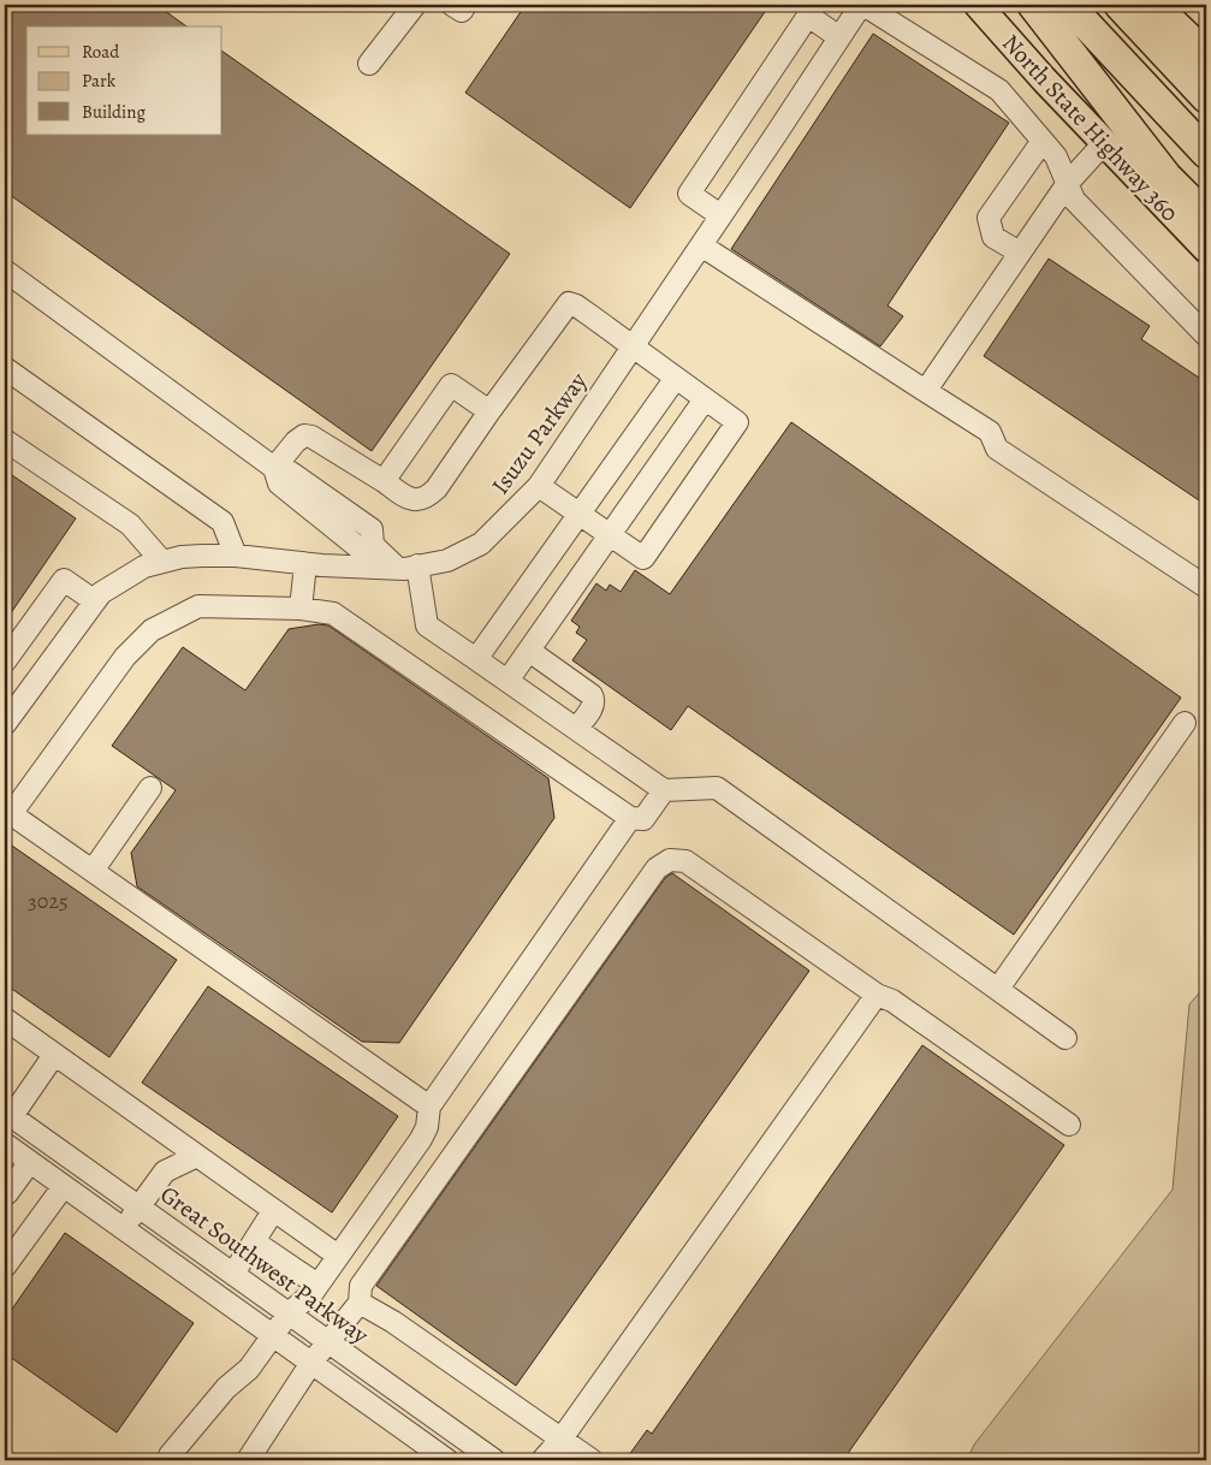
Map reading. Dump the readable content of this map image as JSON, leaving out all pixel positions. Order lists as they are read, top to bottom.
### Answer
{
  "streets": {
    "main road": ["North State Highway 360"],
    "street": ["Isuzu Parkway", "Great Southwest Parkway"]
  },
  "house_numbers": ["3025"],
  "legend": ["Road", "Park", "Building"]
}
